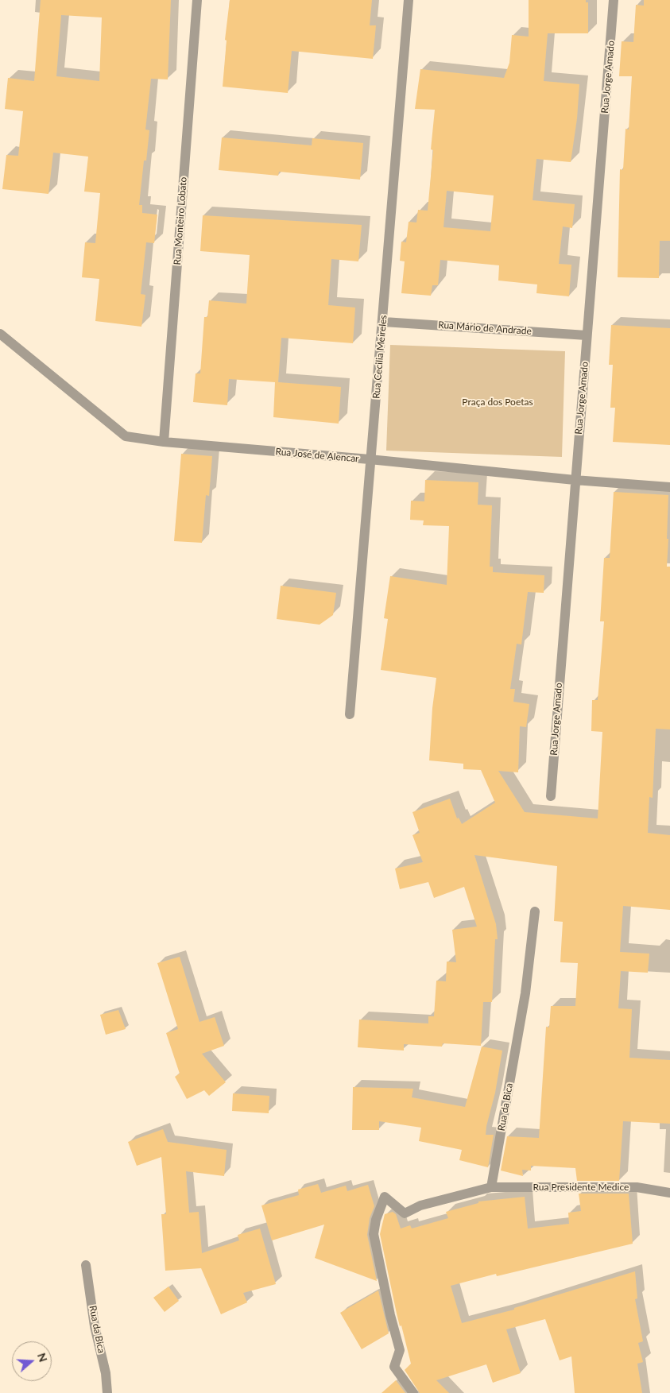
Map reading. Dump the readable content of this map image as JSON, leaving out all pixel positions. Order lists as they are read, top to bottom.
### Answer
{
  "streets": {
    "street": [
      "Rua Jorge Amado",
      "Rua Monteiro Lobato",
      "Rua Mário de Andrade",
      "Rua Cecilia Meireles",
      "Rua José de Alencar",
      "Rua da Bica",
      "Rua Presidente Medice"
    ]
  },
  "crossings": [
    ["Rua Jorge Amado", "Rua Mário de Andrade"],
    ["Rua Jorge Amado", "Rua José de Alencar"],
    ["Rua Monteiro Lobato", "Rua José de Alencar"],
    ["Rua Mário de Andrade", "Rua Cecilia Meireles"],
    ["Rua Cecilia Meireles", "Rua José de Alencar"],
    ["Rua da Bica", "Rua Presidente Medice"]
  ],
  "parks": ["Praça dos Poetas"],
  "north": "right"
}
